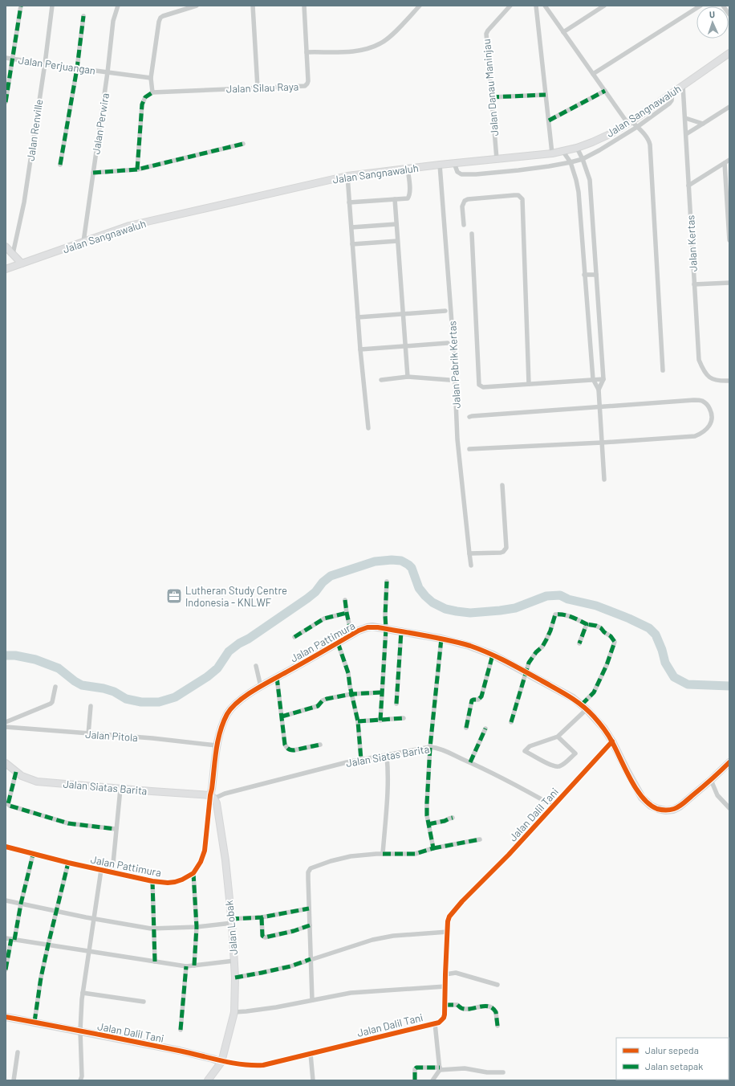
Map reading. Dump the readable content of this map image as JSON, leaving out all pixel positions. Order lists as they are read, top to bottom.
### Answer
{
  "streets": {
    "street": [
      "Jalan Perjuangan",
      "Jalan Silau Raya",
      "Jalan Danau Maninjau",
      "Jalan Sangnawaluh",
      "Jalan Perwira",
      "Jalan Renville",
      "Jalan Kertas",
      "Jalan Pabrik Kertas",
      "Jalan Pattimura",
      "Jalan Pitola",
      "Jalan Siatas Barita",
      "Jalan Dalil Tani",
      "Jalan Lobak"
    ]
  },
  "crossings": [
    ["Jalan Perjuangan", "Jalan Perwira"],
    ["Jalan Perjuangan", "Jalan Renville"],
    ["Jalan Danau Maninjau", "Jalan Sangnawaluh"],
    ["Jalan Sangnawaluh", "Jalan Perwira"],
    ["Jalan Sangnawaluh", "Jalan Kertas"],
    ["Jalan Sangnawaluh", "Jalan Pabrik Kertas"],
    ["Jalan Pattimura", "Jalan Pitola"],
    ["Jalan Pattimura", "Jalan Siatas Barita"],
    ["Jalan Pattimura", "Jalan Dalil Tani"],
    ["Jalan Pattimura", "Jalan Lobak"],
    ["Jalan Siatas Barita", "Jalan Dalil Tani"],
    ["Jalan Siatas Barita", "Jalan Lobak"],
    ["Jalan Dalil Tani", "Jalan Lobak"]
  ],
  "places": {
    "office": ["Lutheran Study Centre Indonesia - KNLWF"]
  },
  "legend": ["Jalur sepeda", "Jalan setapak"],
  "north": "top"
}
